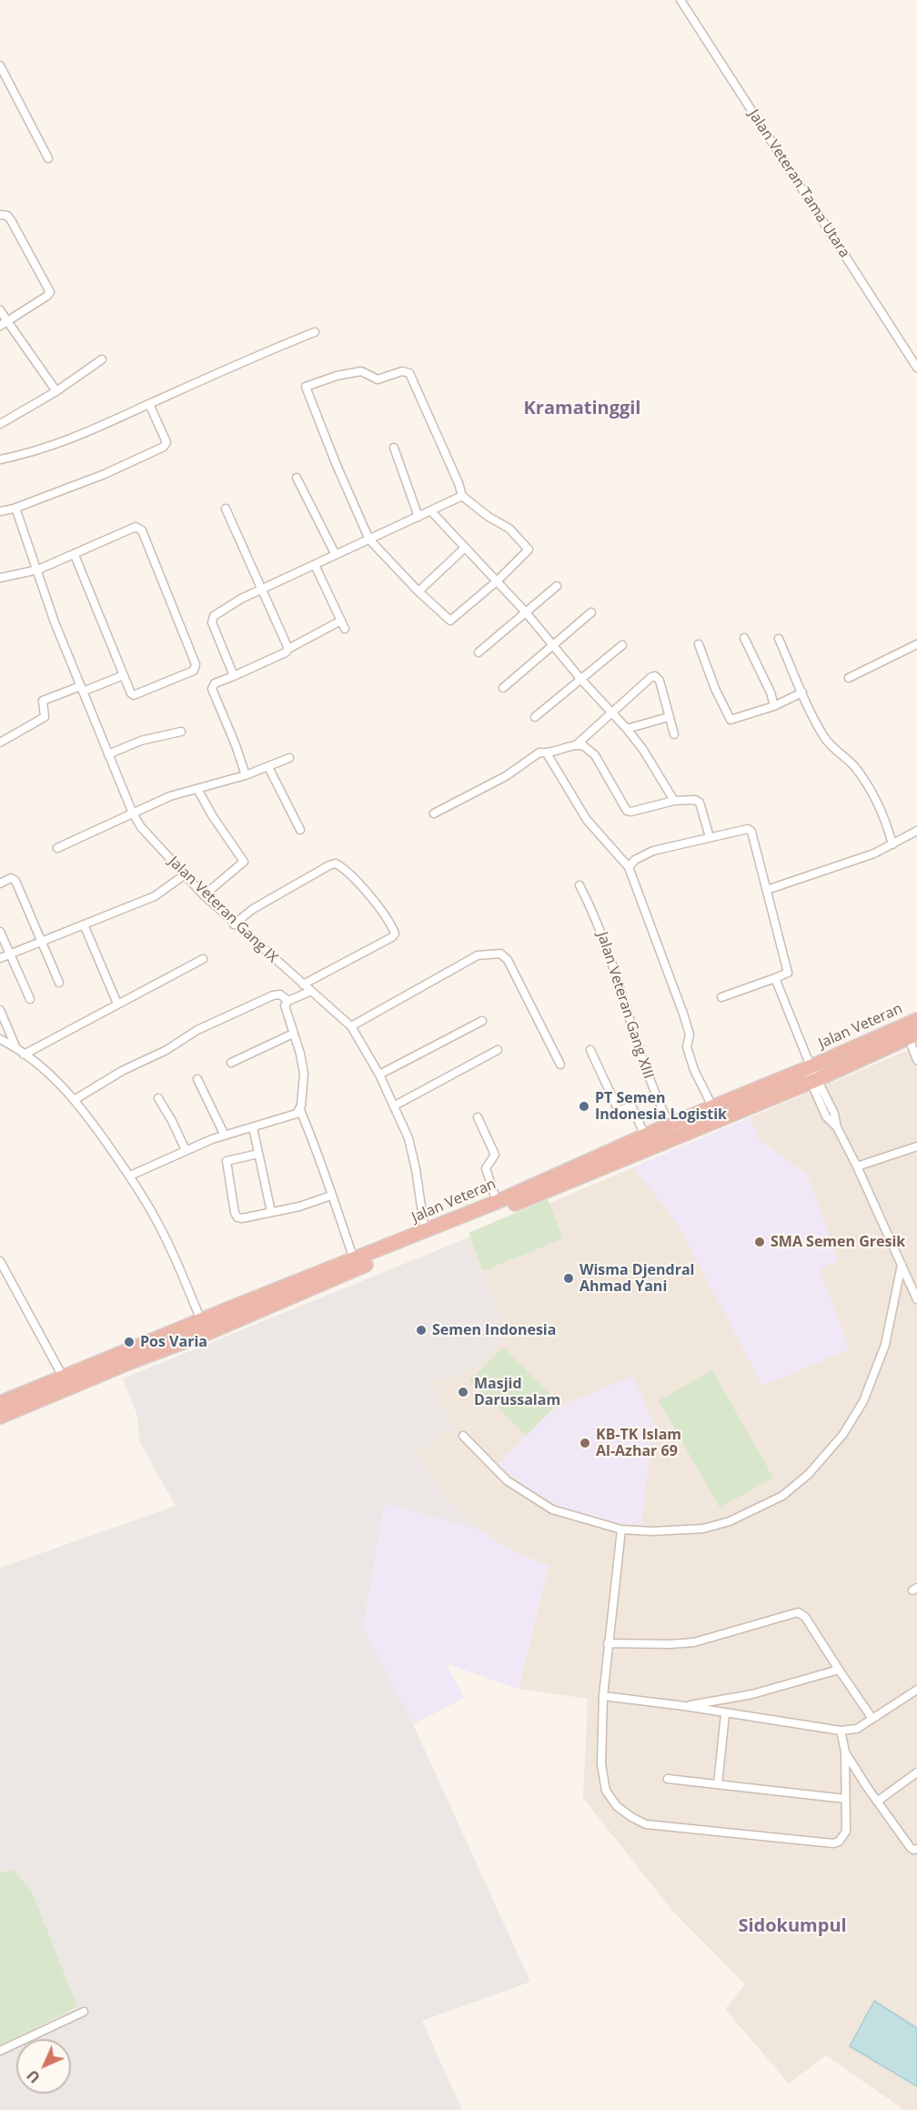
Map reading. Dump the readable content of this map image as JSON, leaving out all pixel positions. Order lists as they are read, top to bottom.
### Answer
{
  "streets": {
    "highway": ["Jalan Veteran"],
    "street": ["Jalan Veteran Tama Utara", "Jalan Veteran Gang IX", "Jalan Veteran Gang XIII"]
  },
  "crossings": [
    ["Jalan Veteran Gang IX", "Jalan Veteran"],
    ["Jalan Veteran Gang XIII", "Jalan Veteran"]
  ],
  "districts": ["Kramatinggil", "Sidokumpul"],
  "places": [
    "PT Semen Indonesia Logistik",
    "SMA Semen Gresik",
    "Wisma Djendral Ahmad Yani",
    "Semen Indonesia",
    "Pos Varia",
    "Masjid Darussalam",
    "KB-TK Islam Al-Azhar 69"
  ],
  "north": "bottom left"
}
